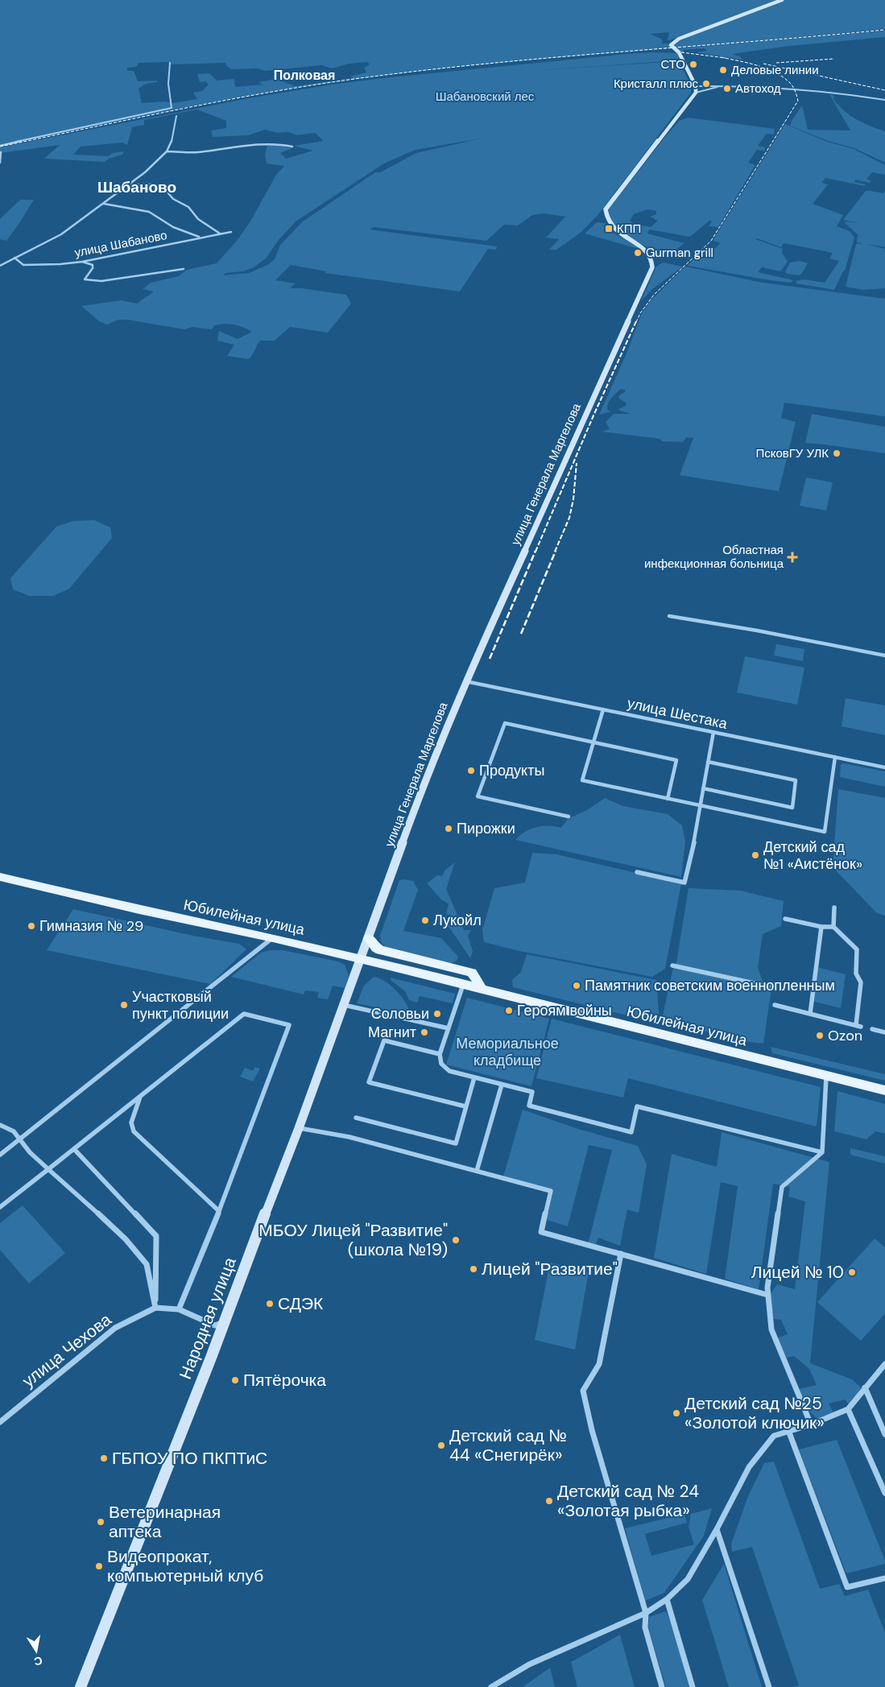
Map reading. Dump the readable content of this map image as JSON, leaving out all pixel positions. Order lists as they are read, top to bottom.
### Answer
{
  "streets": {
    "main road": ["улица Генерала Маргелова", "Юбилейная улица", "Народная улица"],
    "street": ["улица Шабаново", "улица Шестака", "улица Чехова"]
  },
  "crossings": [
    ["улица Генерала Маргелова", "улица Шестака"],
    ["улица Генерала Маргелова", "Юбилейная улица"],
    ["улица Генерала Маргелова", "Народная улица"],
    ["Юбилейная улица", "Народная улица"]
  ],
  "districts": ["Полковая", "Шабаново"],
  "parks": ["Шабановский лес", "Мемориальное кладбище"],
  "places": {
    "other": [
      "СТО",
      "Деловые линии",
      "Кристалл плюс",
      "Автоход",
      "Gurman grill",
      "ПсковГУ УЛК",
      "Продукты",
      "Пирожки",
      "Детский сад №1 «Аистёнок»",
      "Лукойл",
      "Гимназия № 29",
      "Памятник советским военнопленным",
      "Участковый пункт полиции",
      "Героям войны",
      "Соловьи",
      "Магнит",
      "Ozon",
      "МБОУ Лицей \"Развитие\" (школа №19)",
      "Лицей \"Развитие\"",
      "Лицей № 10",
      "СДЭК",
      "Пятёрочка",
      "Детский сад №25 «Золотой ключик»",
      "Детский сад № 44 «Снегирёк»",
      "ГБПОУ ПО ПКПТиС",
      "Детский сад № 24 «Золотая рыбка»",
      "Ветеринарная аптека",
      "Видеопрокат, компьютерный клуб"
    ],
    "transit": ["КПП"],
    "health": ["Областная инфекционная больница"]
  },
  "north": "bottom"
}
